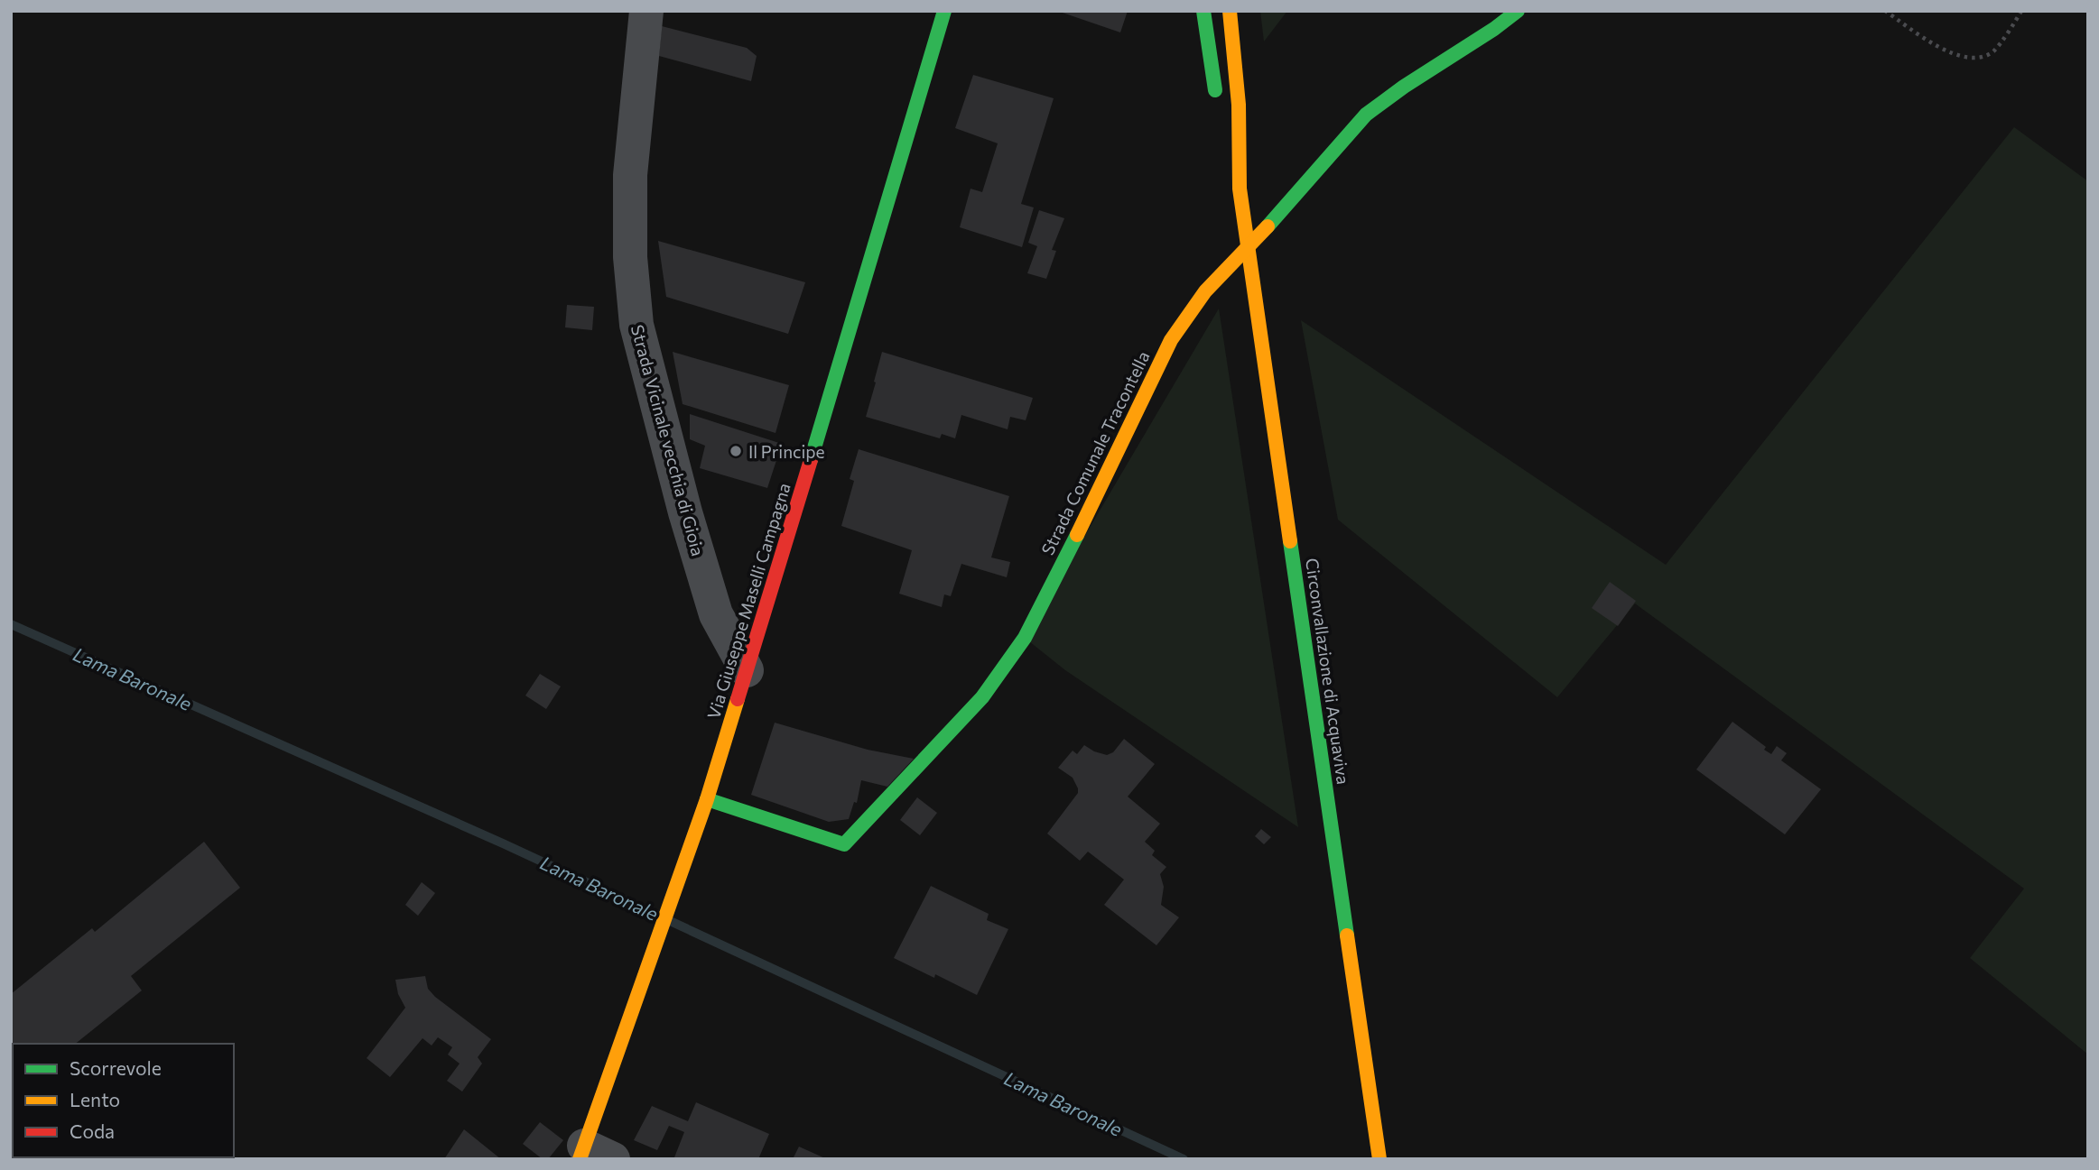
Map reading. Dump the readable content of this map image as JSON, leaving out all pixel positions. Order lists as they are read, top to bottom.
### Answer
{
  "streets": {
    "street": [
      "Strada Vicinale vecchia di Gioia",
      "Strada Comunale Tracontella",
      "Via Giuseppe Maselli Campagna",
      "Circonvallazione di Acquaviva"
    ]
  },
  "crossings": [
    ["Strada Vicinale vecchia di Gioia", "Via Giuseppe Maselli Campagna"],
    ["Strada Comunale Tracontella", "Via Giuseppe Maselli Campagna"],
    ["Strada Comunale Tracontella", "Circonvallazione di Acquaviva"]
  ],
  "water": ["Lama Baronale"],
  "places": ["Il Principe"],
  "legend": ["Scorrevole", "Lento", "Coda"]
}
